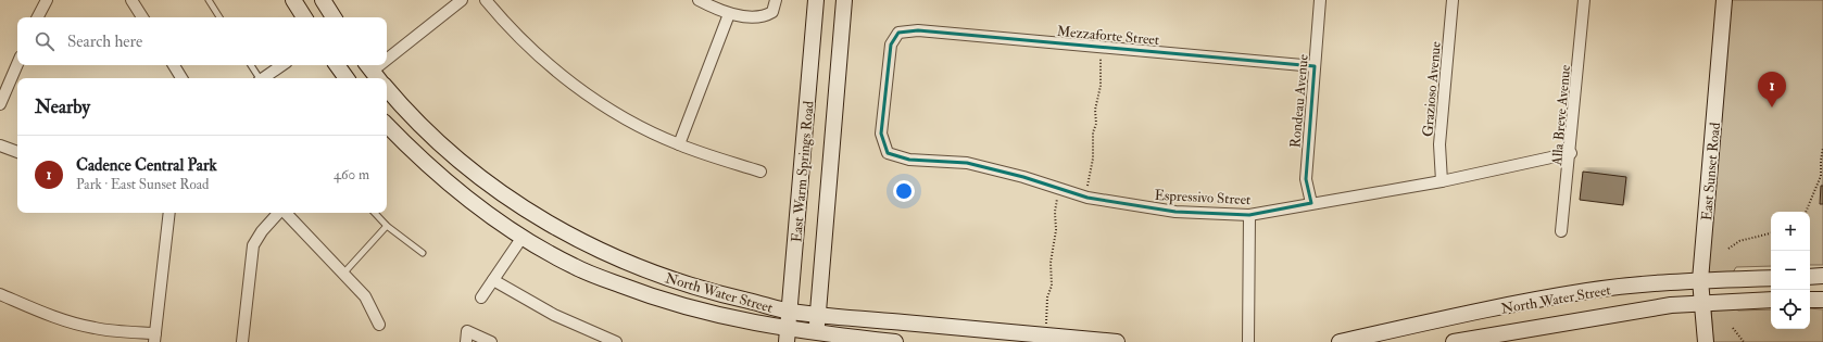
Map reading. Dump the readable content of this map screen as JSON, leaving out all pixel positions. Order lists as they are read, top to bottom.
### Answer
{
  "streets": {
    "main road": ["East Warm Springs Road", "East Sunset Road", "North Water Street"],
    "street": [
      "Mezzaforte Street",
      "Grazioso Avenue",
      "Rondeau Avenue",
      "Alla Breve Avenue",
      "Espressivo Street"
    ]
  },
  "crossings": [
    ["Mezzaforte Street", "Rondeau Avenue"],
    ["Mezzaforte Street", "Espressivo Street"],
    ["Grazioso Avenue", "Espressivo Street"],
    ["Rondeau Avenue", "Espressivo Street"],
    ["Alla Breve Avenue", "Espressivo Street"],
    ["East Warm Springs Road", "North Water Street"],
    ["East Sunset Road", "North Water Street"]
  ],
  "page": {
    "search": "Search here",
    "pins": "1",
    "heading": "Nearby",
    "list": [
      {
        "mark": "1",
        "name": "Cadence Central Park",
        "note": "Park · East Sunset Road",
        "value": "460 m"
      }
    ],
    "map_buttons": ["+", "−"]
  }
}
